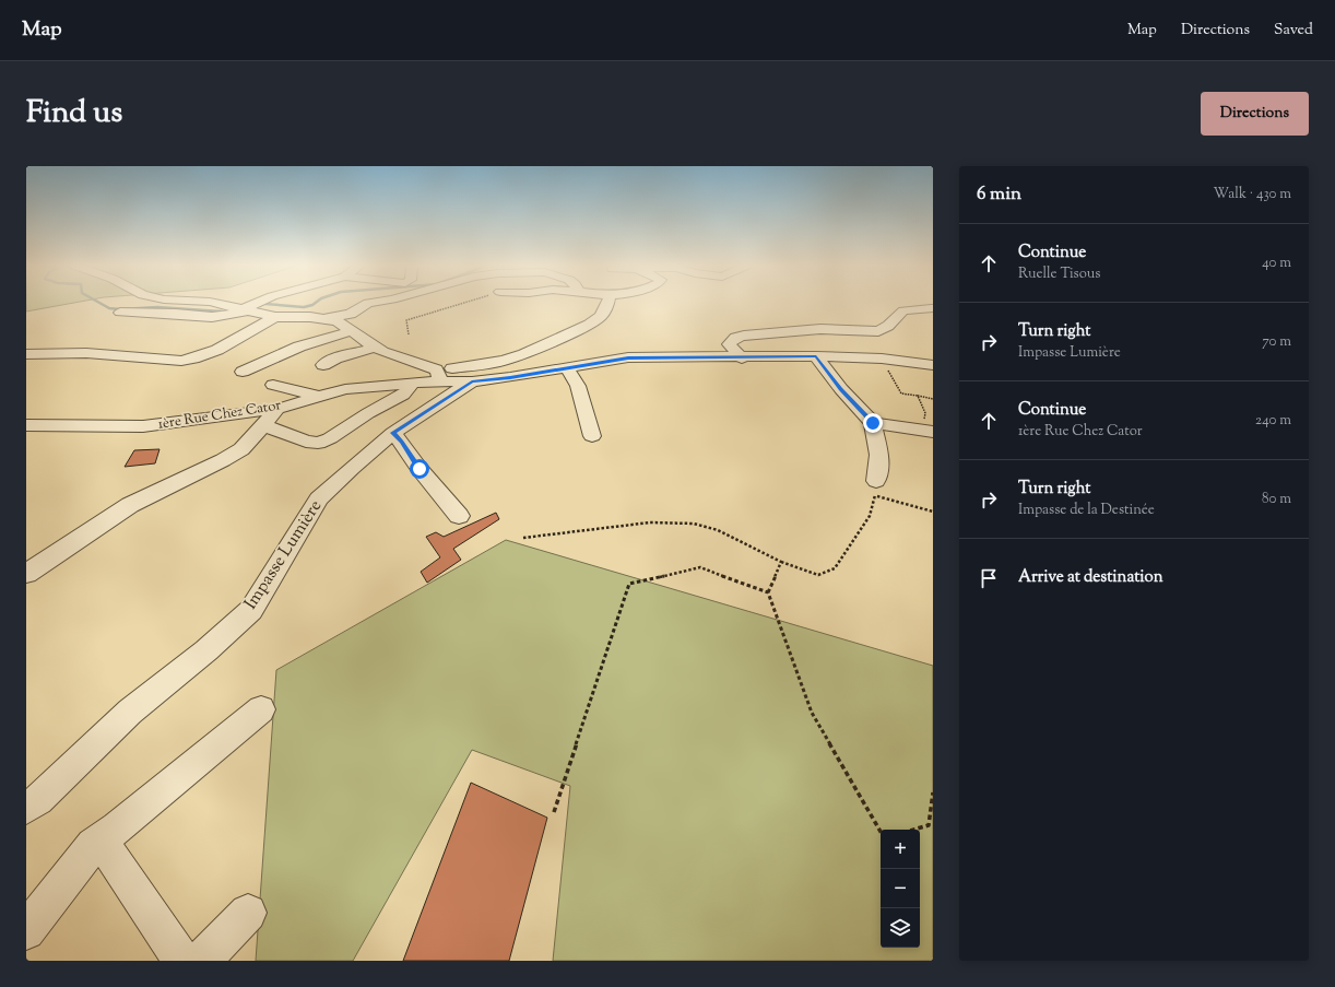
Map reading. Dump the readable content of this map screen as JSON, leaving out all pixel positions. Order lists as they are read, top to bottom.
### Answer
{
  "streets": {
    "street": ["1ère Rue Chez Cator", "Impasse Lumière"]
  },
  "crossings": [
    ["1ère Rue Chez Cator", "Impasse Lumière"]
  ],
  "page": {
    "header": "Map",
    "nav": ["Map", "Directions", "Saved"],
    "title": "Find us",
    "buttons": "Directions",
    "heading": ["6 min", "Walk · 430 m"],
    "list": [
      ["Continue", "Ruelle Tisous", "40 m"],
      ["Turn right", "Impasse Lumière", "70 m"],
      ["Continue", "1ère Rue Chez Cator", "240 m"],
      ["Turn right", "Impasse de la Destinée", "80 m"],
      "Arrive at destination"
    ],
    "map_buttons": ["+", "−"]
  }
}
